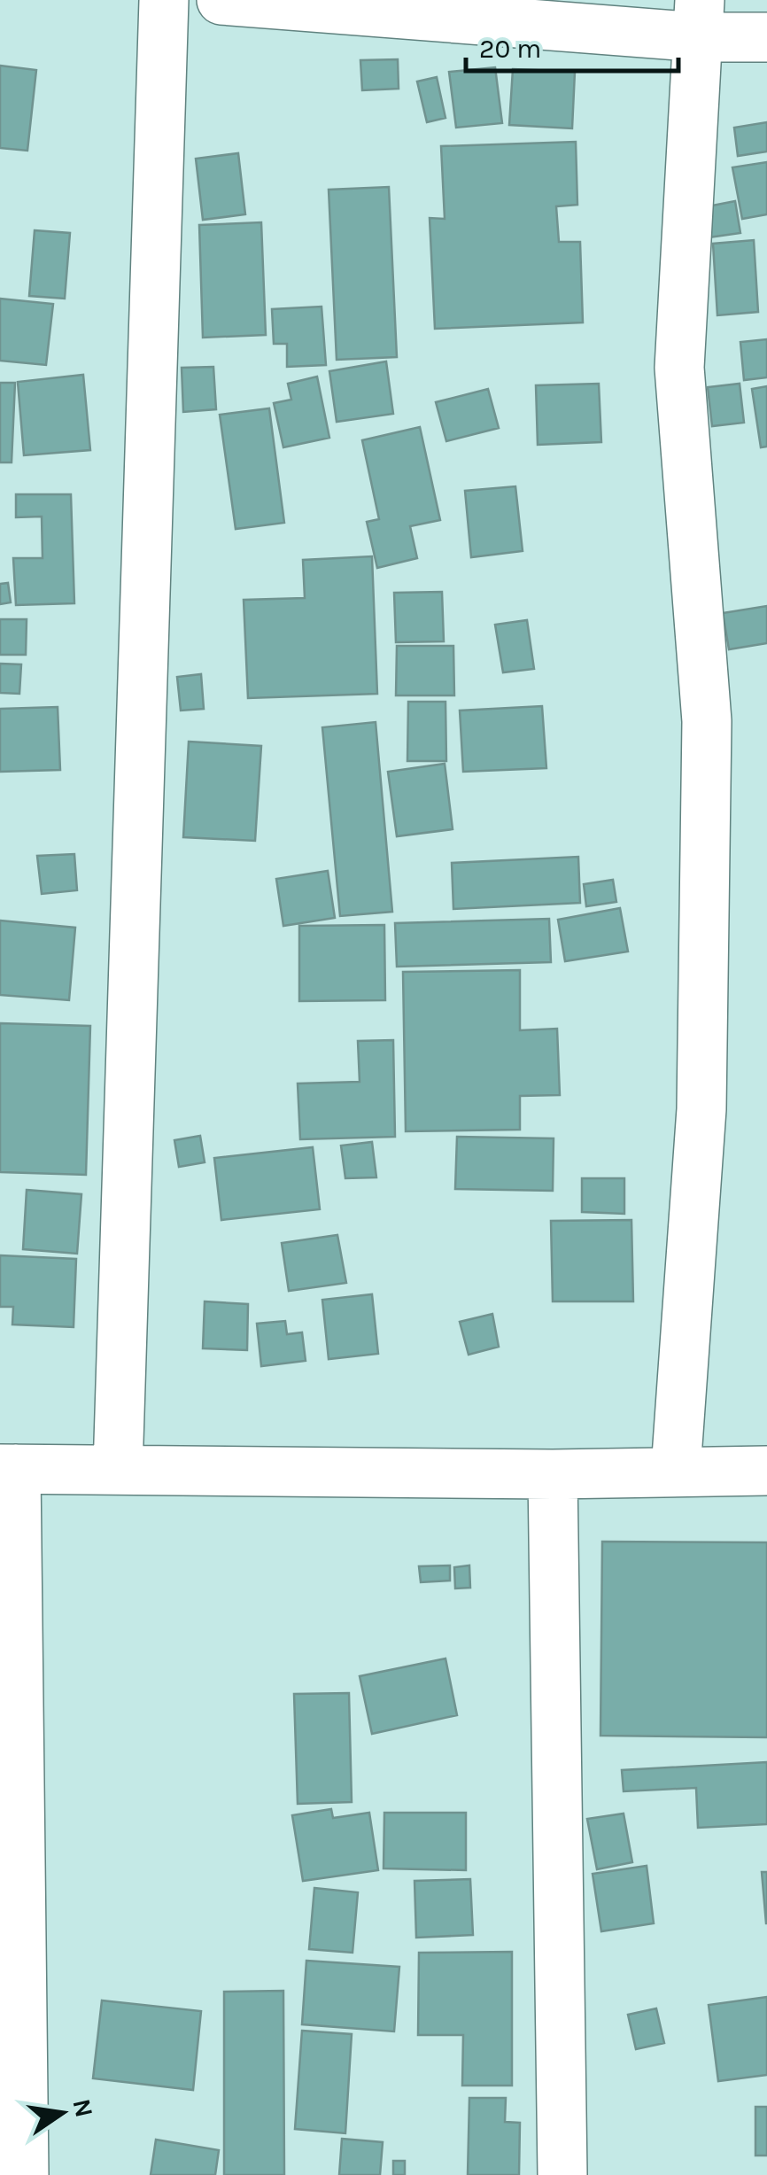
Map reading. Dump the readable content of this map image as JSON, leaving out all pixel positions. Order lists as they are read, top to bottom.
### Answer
{
  "scale_bar": "20 m",
  "north": "right"
}
